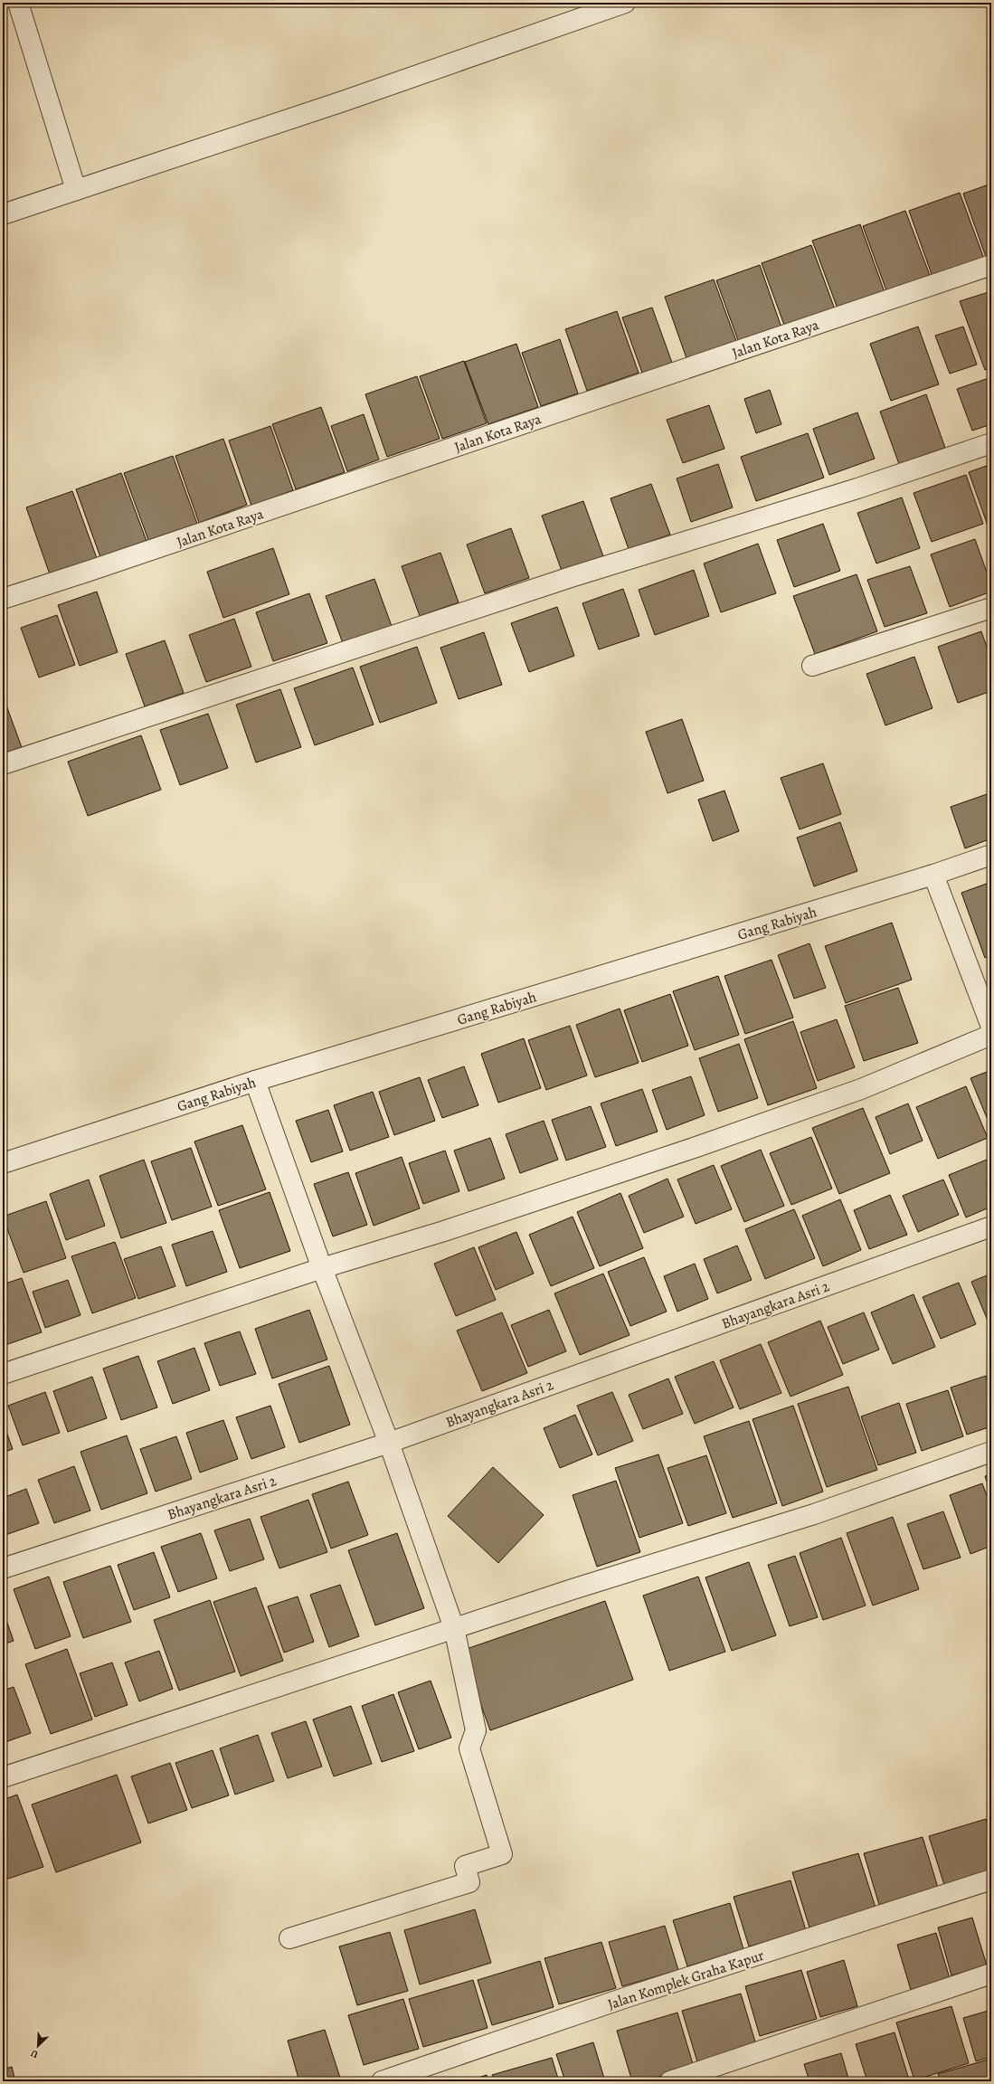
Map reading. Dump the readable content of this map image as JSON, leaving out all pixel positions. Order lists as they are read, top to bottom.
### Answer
{
  "streets": {
    "street": [
      "Jalan Kota Raya",
      "Gang Rabiyah",
      "Bhayangkara Asri 2",
      "Jalan Komplek Graha Kapur"
    ]
  },
  "north": "bottom left"
}
